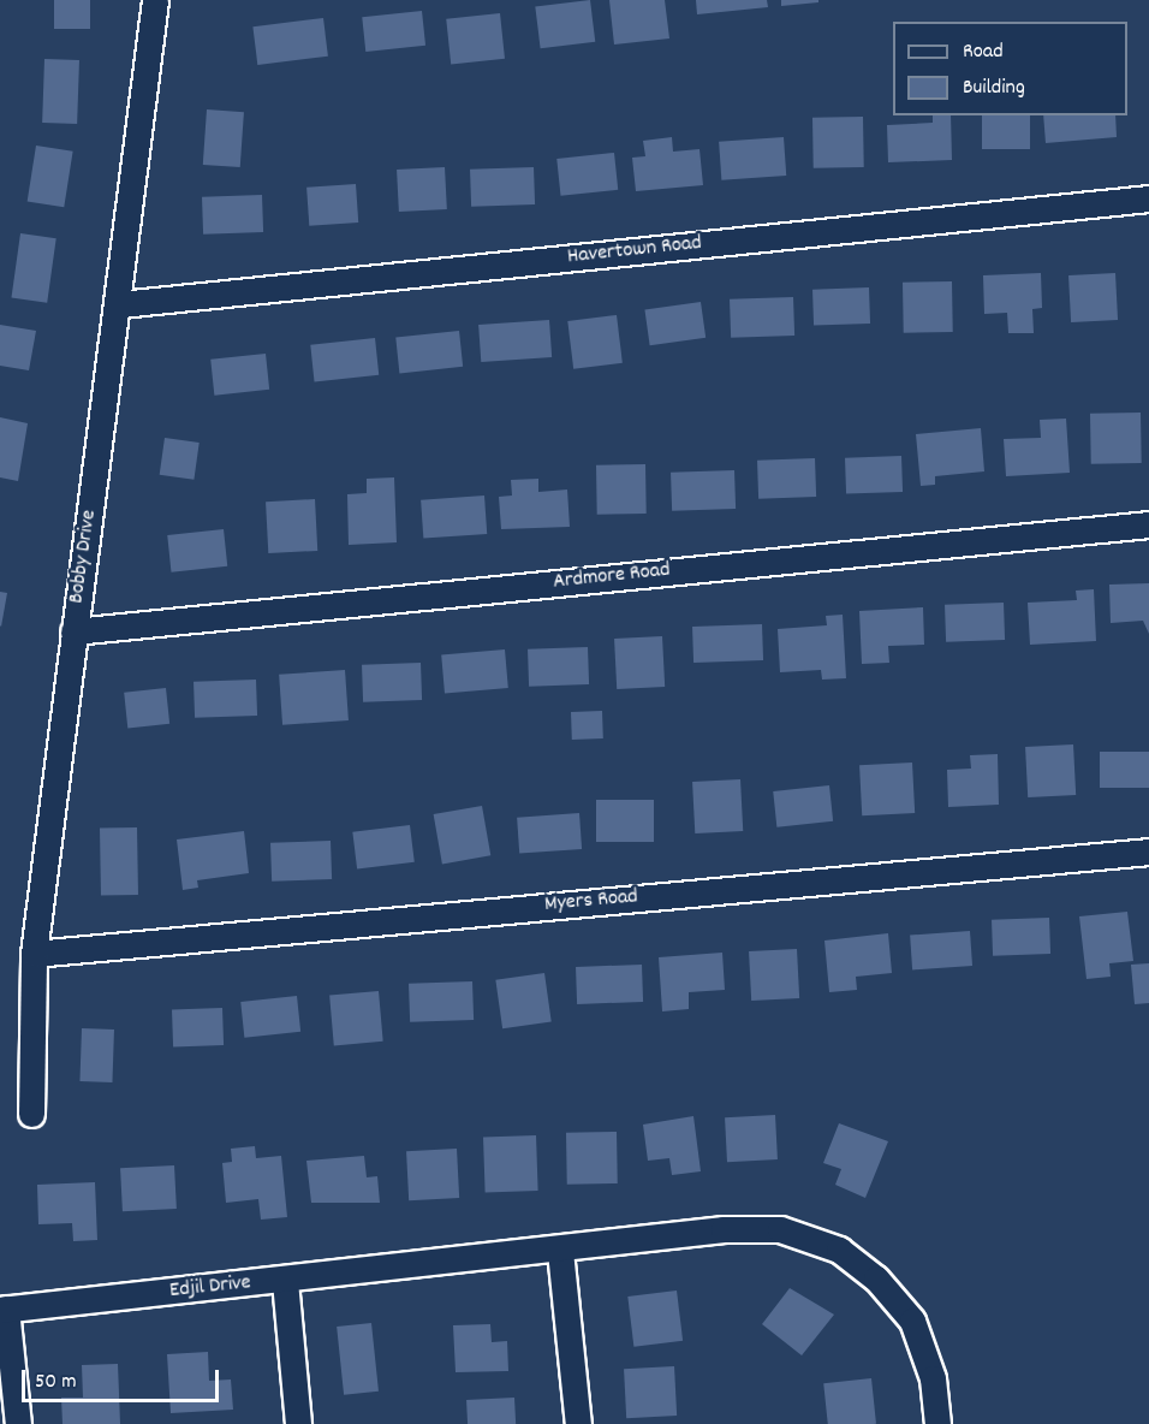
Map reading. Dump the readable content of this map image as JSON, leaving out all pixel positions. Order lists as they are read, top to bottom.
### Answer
{
  "streets": {
    "street": [
      "Havertown Road",
      "Bobby Drive",
      "Ardmore Road",
      "Myers Road",
      "Edjil Drive"
    ]
  },
  "crossings": [
    ["Havertown Road", "Bobby Drive"],
    ["Bobby Drive", "Ardmore Road"],
    ["Bobby Drive", "Myers Road"]
  ],
  "legend": ["Road", "Building"],
  "scale_bar": "50 m"
}
